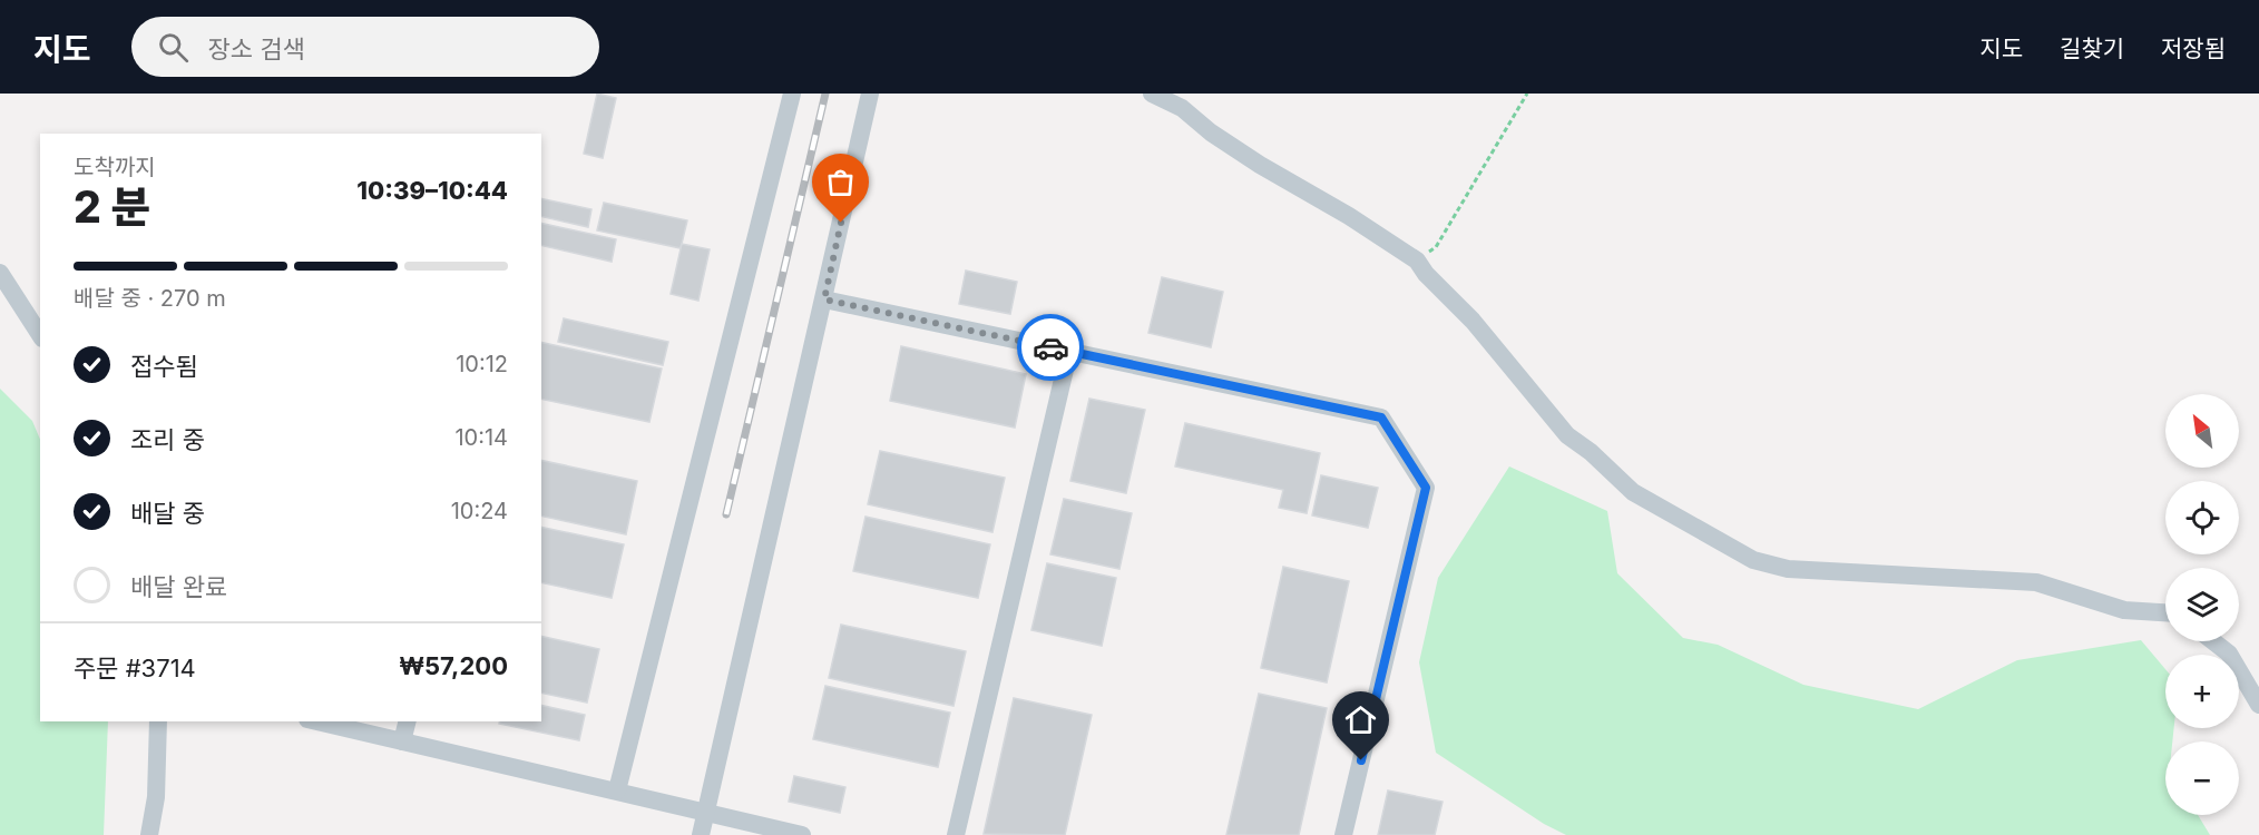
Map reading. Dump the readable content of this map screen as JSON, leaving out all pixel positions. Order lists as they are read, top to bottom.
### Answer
{
  "north": "top left",
  "page": {
    "header": "지도",
    "search": "장소 검색",
    "nav": ["지도", "길찾기", "저장됨"],
    "heading": ["2 분", "도착까지", "10:39–10:44"],
    "panel": ["주문 #3714", "₩57,200"],
    "bar": "배달 중 · 270 m",
    "list": [
      ["접수됨", "10:12"],
      ["조리 중", "10:14"],
      ["배달 중", "10:24"],
      "배달 완료"
    ],
    "map_buttons": ["+", "−"]
  }
}
